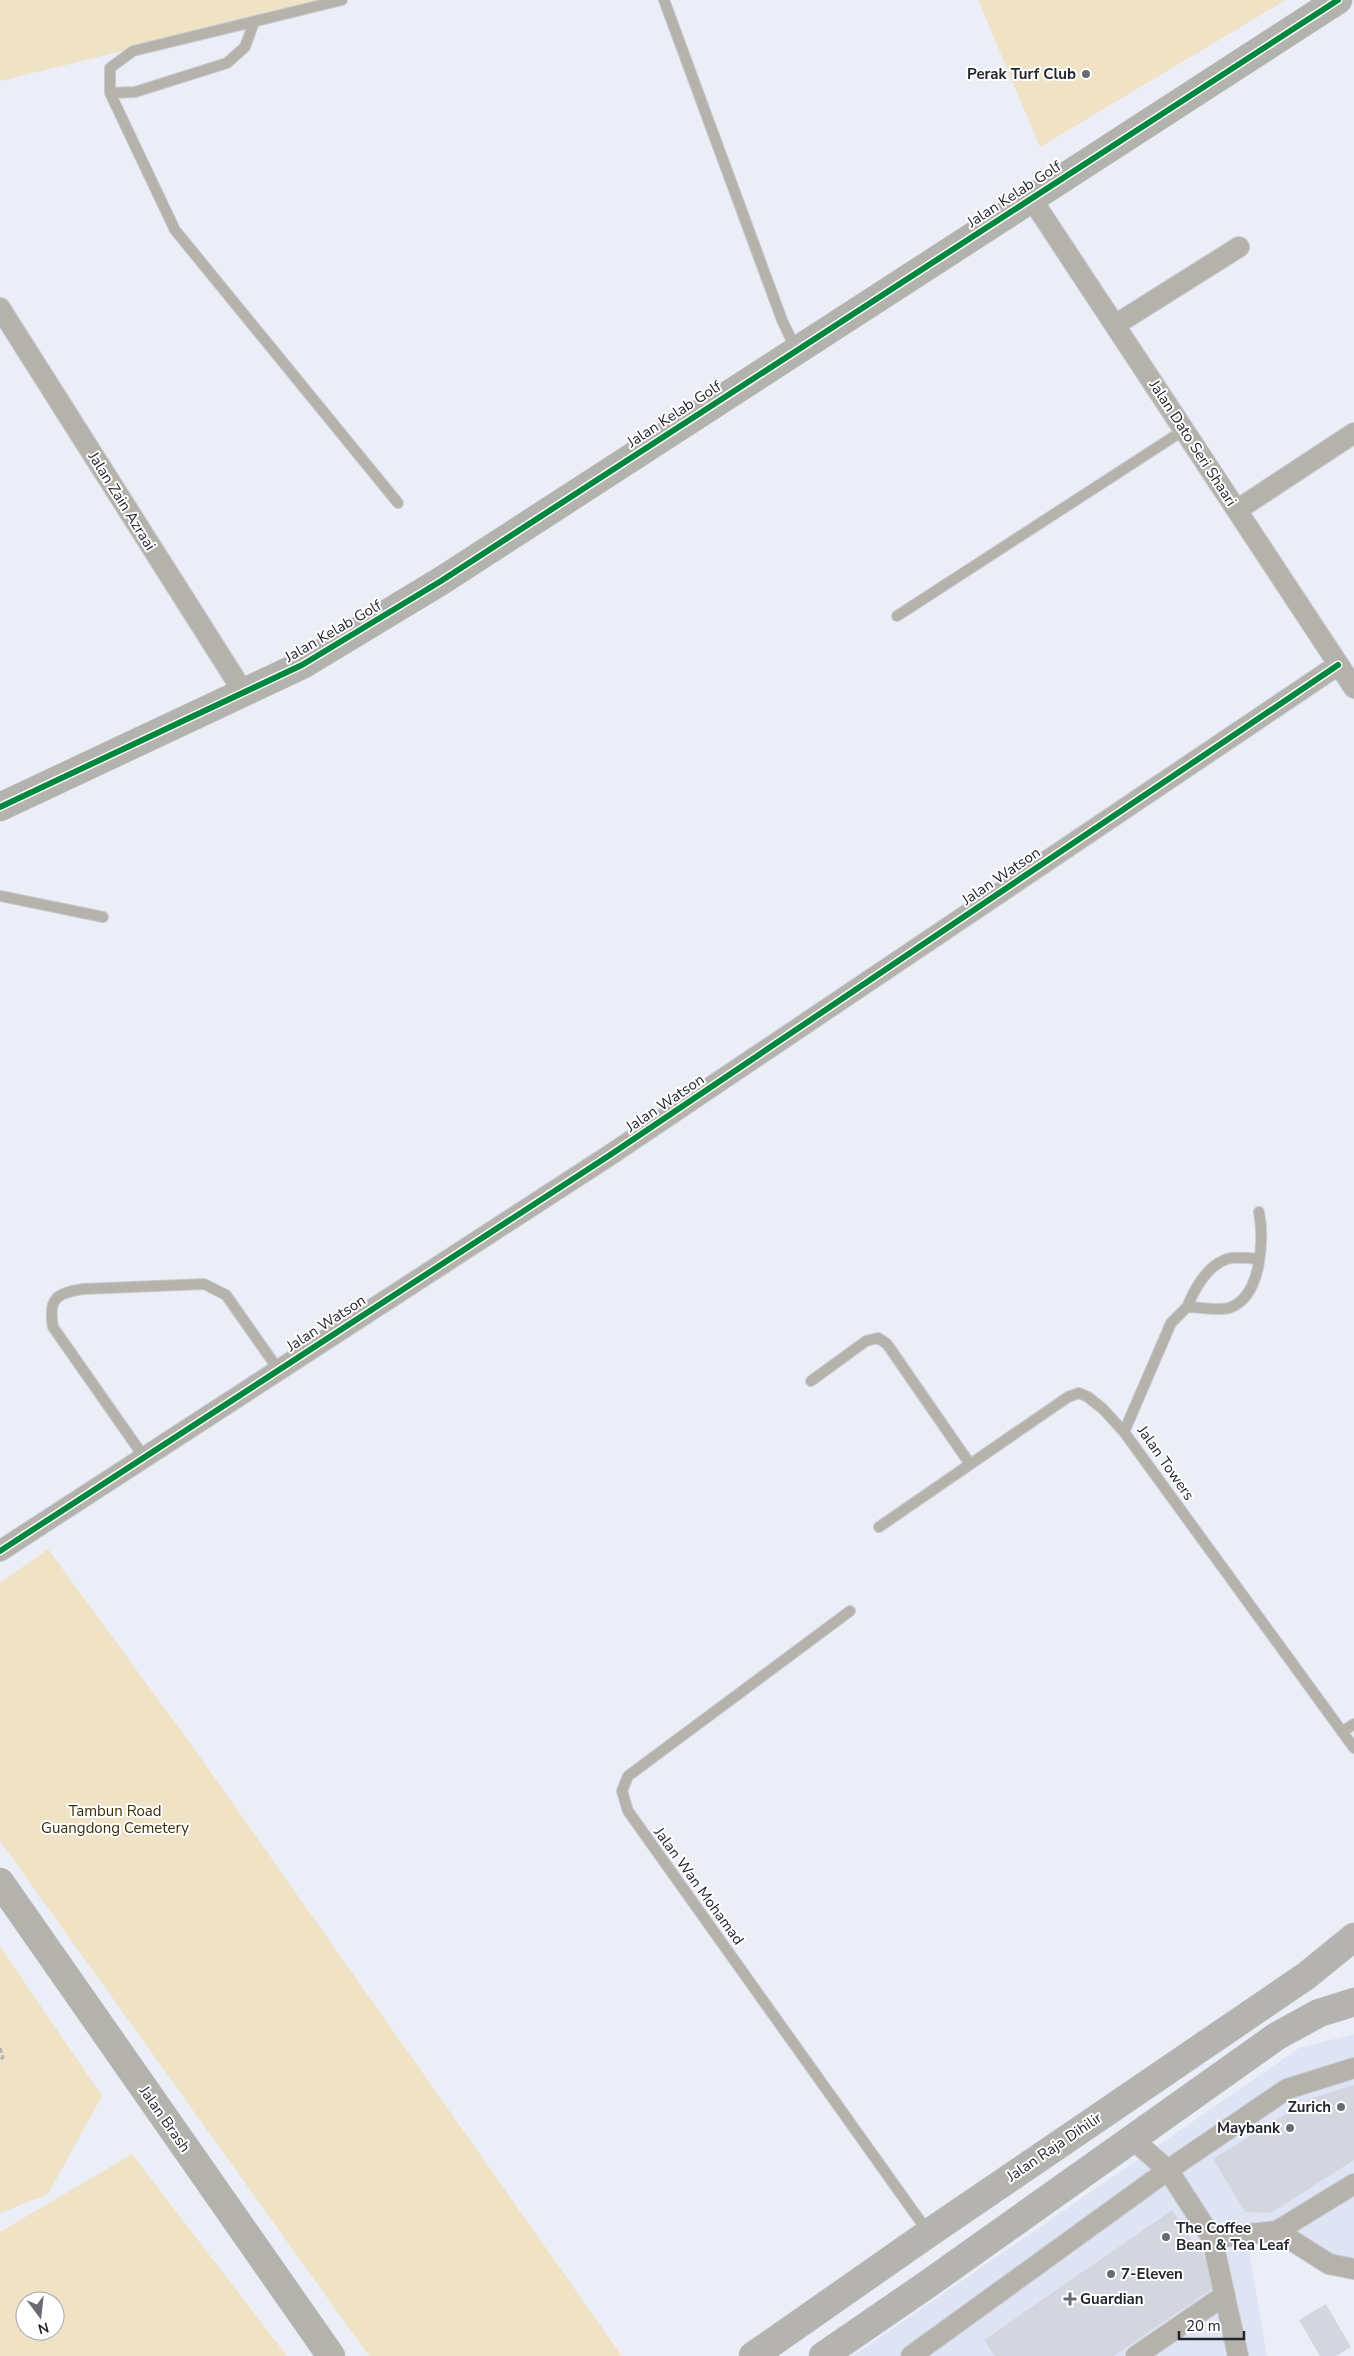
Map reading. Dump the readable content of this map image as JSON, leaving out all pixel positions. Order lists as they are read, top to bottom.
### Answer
{
  "streets": {
    "main road": ["Jalan Raja Dihilir"],
    "street": [
      "Jalan Kelab Golf",
      "Jalan Dato Seri Shaari",
      "Jalan Zain Azraai",
      "Jalan Watson",
      "Jalan Brash"
    ],
    "lane": ["Jalan Towers", "Jalan Wan Mohamad"]
  },
  "crossings": [
    ["Jalan Kelab Golf", "Jalan Dato Seri Shaari"],
    ["Jalan Kelab Golf", "Jalan Zain Azraai"],
    ["Jalan Dato Seri Shaari", "Jalan Watson"],
    ["Jalan Wan Mohamad", "Jalan Raja Dihilir"]
  ],
  "parks": ["Tambun Road Guangdong Cemetery"],
  "places": {
    "other": [
      "Perak Turf Club",
      "Zurich",
      "Maybank",
      "The Coffee Bean & Tea Leaf",
      "7-Eleven"
    ],
    "health": ["Guardian"]
  },
  "scale_bar": "20 m",
  "north": "bottom"
}
